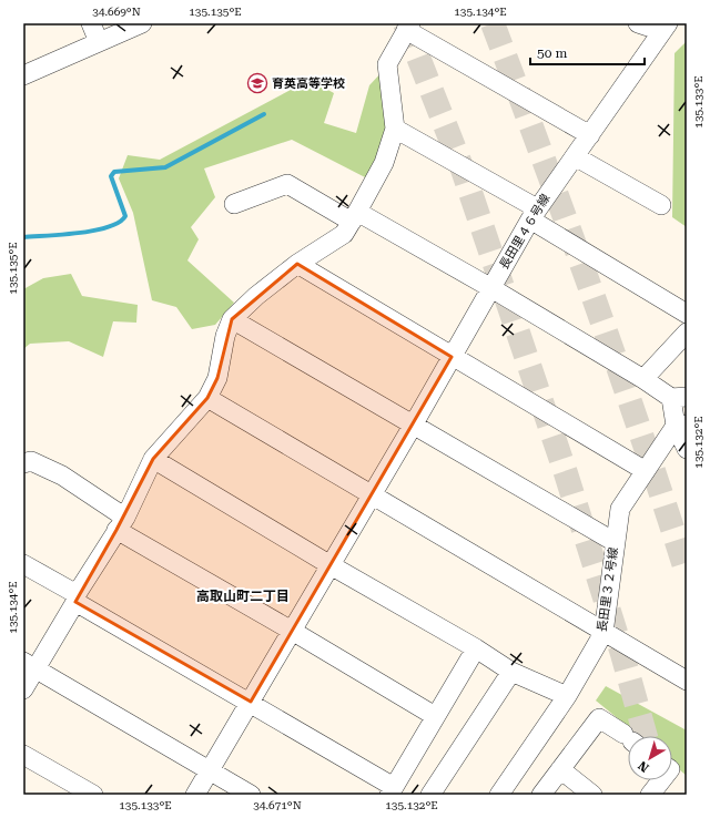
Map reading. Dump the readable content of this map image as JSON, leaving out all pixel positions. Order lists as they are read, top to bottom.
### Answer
{
  "streets": {
    "street": ["長田里４６号線", "長田里３２号線"]
  },
  "districts": ["高取山町二丁目"],
  "places": {
    "school or university": ["育英高等学校"]
  },
  "scale_bar": "50 m",
  "north": "bottom left",
  "coordinates": [
    "34.669°N",
    "135.135°E",
    "135.134°E",
    "135.133°E",
    "135.132°E",
    "34.671°N"
  ]
}
